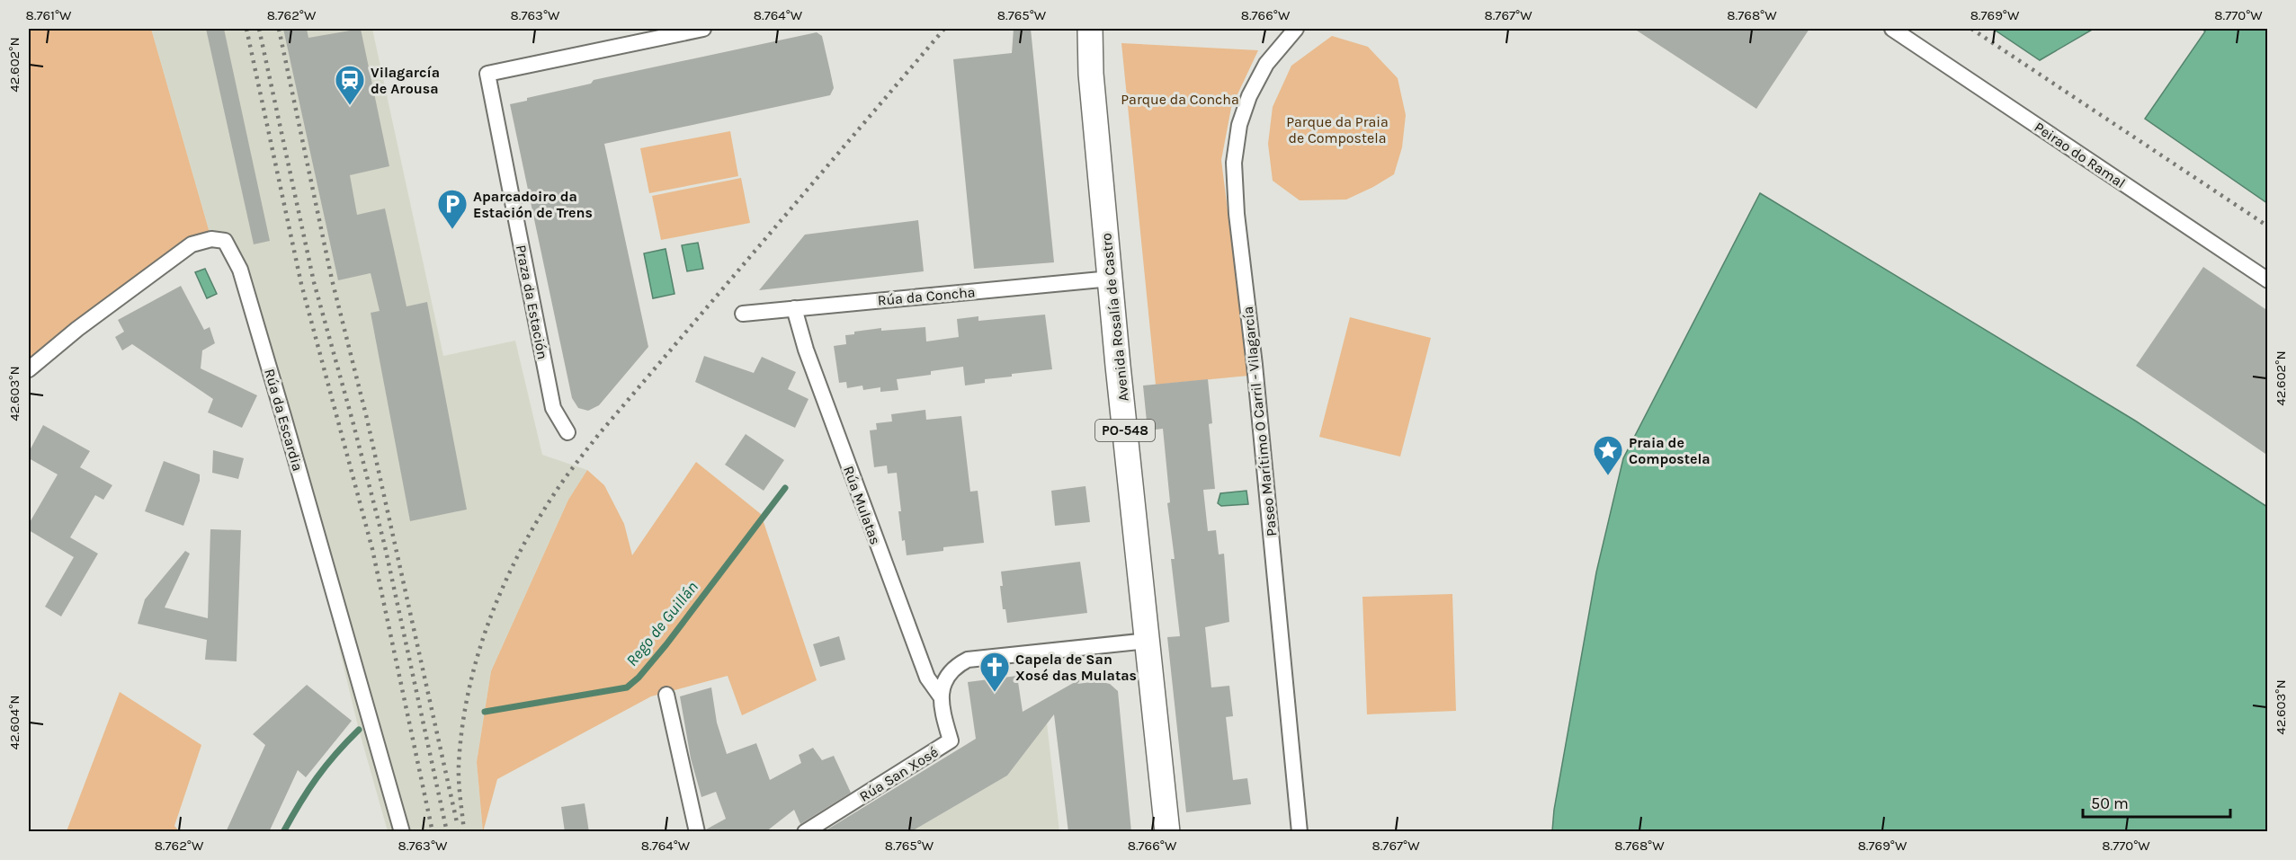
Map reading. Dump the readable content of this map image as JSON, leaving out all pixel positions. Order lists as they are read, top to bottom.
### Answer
{
  "streets": {
    "main road": ["Avenida Rosalía de Castro", "PO-548"],
    "street": [
      "Peirao do Ramal",
      "Rúa da Concha",
      "Praza da Estación",
      "Rúa da Escardia",
      "Paseo Marítimo O Carril - Vilagarcía",
      "Rúa Mulatas",
      "Rúa San Xosé"
    ]
  },
  "crossings": [
    ["Rúa da Concha", "Avenida Rosalía de Castro"],
    ["Rúa da Concha", "Rúa Mulatas"],
    ["Rúa Mulatas", "Rúa San Xosé"]
  ],
  "water": ["Rego de Guillán"],
  "parks": ["Parque da Concha", "Parque da Praia de Compostela"],
  "places": {
    "station": ["Vilagarcía de Arousa"],
    "parking": ["Aparcadoiro da Estación de Trens"],
    "place": ["Praia de Compostela"],
    "church": ["Capela de San Xosé das Mulatas"]
  },
  "scale_bar": "50 m",
  "coordinates": [
    "8.761°W",
    "8.762°W",
    "8.763°W",
    "8.764°W",
    "8.765°W",
    "8.766°W",
    "8.767°W",
    "8.768°W",
    "8.769°W",
    "8.770°W",
    "42.602°N",
    "42.603°N",
    "42.604°N"
  ]
}
